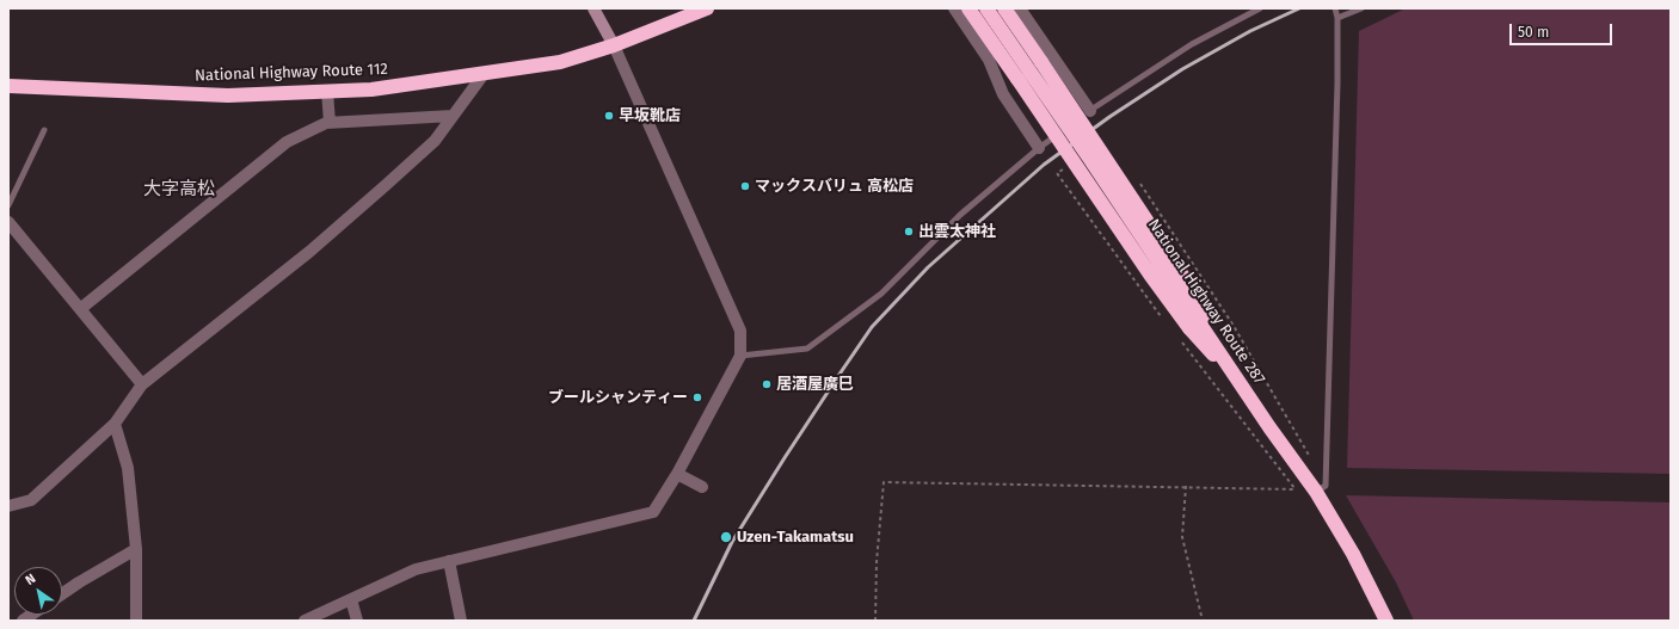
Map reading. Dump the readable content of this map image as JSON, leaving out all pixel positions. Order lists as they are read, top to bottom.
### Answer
{
  "streets": {
    "highway": ["National Highway Route 112", "National Highway Route 287"]
  },
  "districts": ["大字高松"],
  "places": [
    "早坂靴店",
    "マックスバリュ 高松店",
    "出雲太神社",
    "居酒屋廣巳",
    "ブールシャンティー",
    "Uzen-Takamatsu"
  ],
  "scale_bar": "50 m",
  "north": "top left"
}
